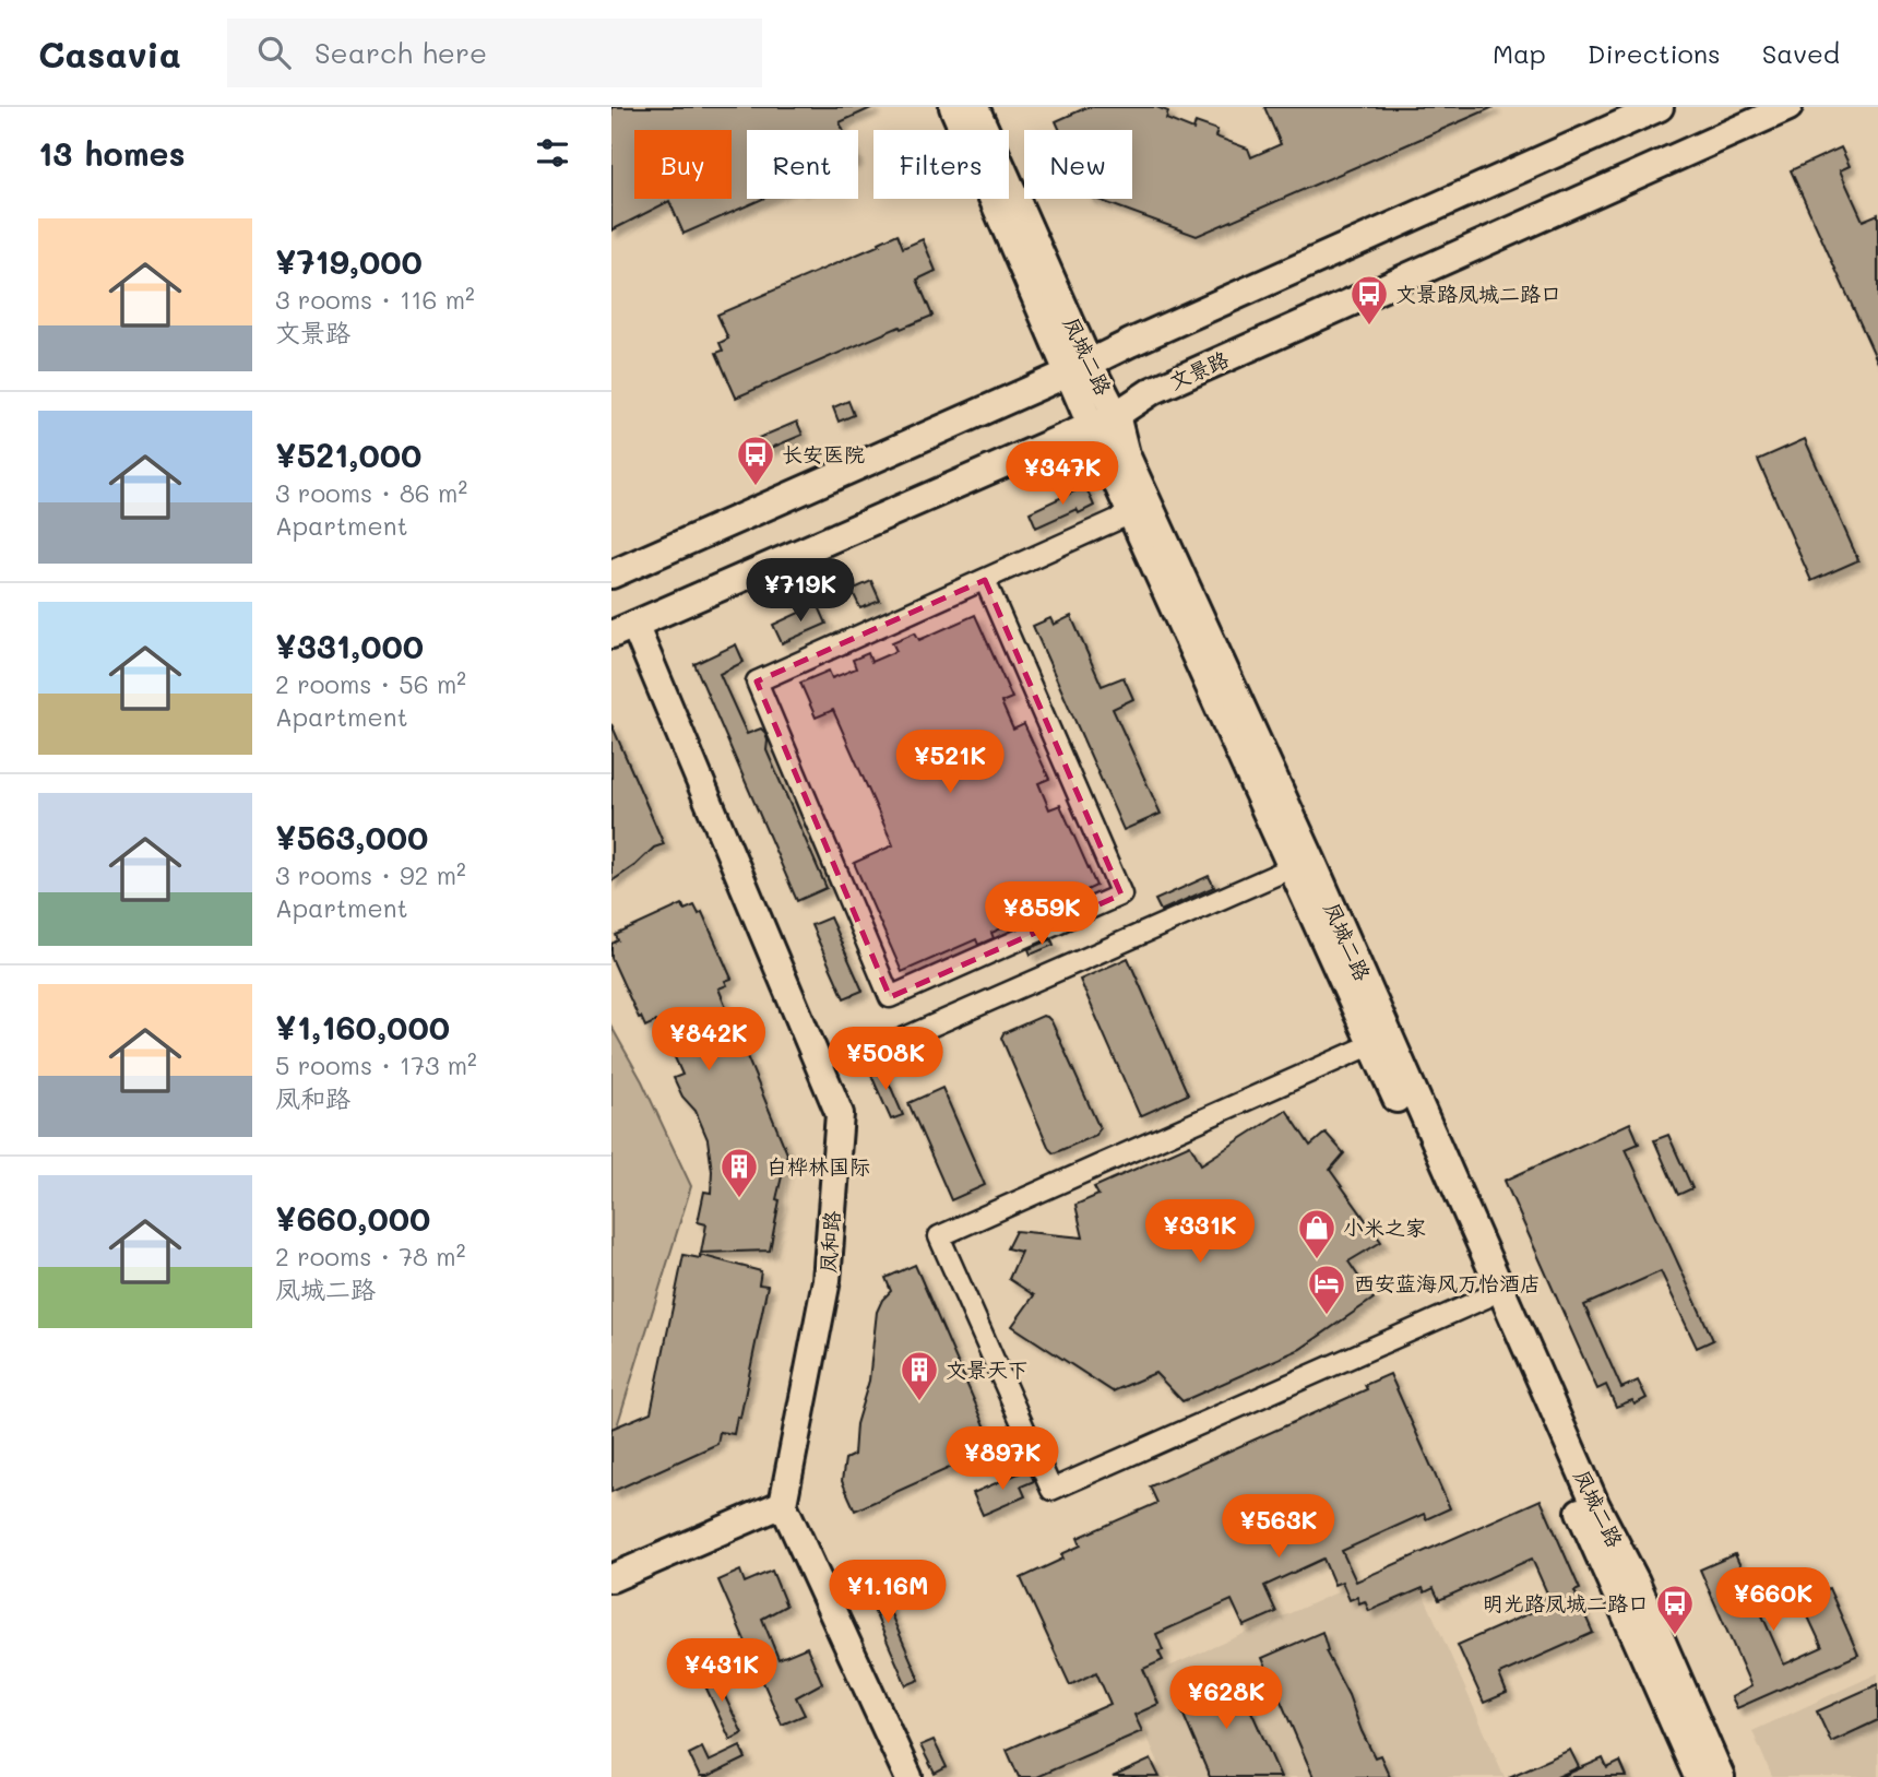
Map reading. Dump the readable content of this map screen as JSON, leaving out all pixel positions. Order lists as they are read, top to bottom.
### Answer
{
  "streets": {
    "main road": ["凤城二路", "文景路", "凤和路"]
  },
  "crossings": [
    ["凤城二路", "文景路"],
    ["文景路", "凤和路"]
  ],
  "places": {
    "bus stop": ["文景路凤城二路口", "长安医院", "明光路凤城二路口"],
    "building": ["白桦林国际", "文景天下"],
    "shop": ["小米之家"],
    "hotel": ["西安蓝海风万怡酒店"]
  },
  "page": {
    "header": "Casavia",
    "search": "Search here",
    "nav": ["Map", "Directions", "Saved"],
    "heading": "13 homes",
    "chip": [
      "Buy",
      "Rent",
      "Filters",
      "New"
    ],
    "list": [
      {
        "name": "¥719,000",
        "note": "3 rooms · 116 m² · 文景路"
      },
      {
        "name": "¥521,000",
        "note": "3 rooms · 86 m² · Apartment"
      },
      {
        "name": "¥331,000",
        "note": "2 rooms · 56 m² · Apartment"
      },
      {
        "name": "¥563,000",
        "note": "3 rooms · 92 m² · Apartment"
      },
      {
        "name": "¥1,160,000",
        "note": "5 rooms · 173 m² · 凤和路"
      },
      {
        "name": "¥660,000",
        "note": "2 rooms · 78 m² · 凤城二路"
      }
    ],
    "price": [
      "¥347K",
      "¥719K",
      "¥521K",
      "¥859K",
      "¥842K",
      "¥508K",
      "¥331K",
      "¥897K",
      "¥563K",
      "¥1.16M",
      "¥660K",
      "¥431K",
      "¥628K"
    ]
  }
}
